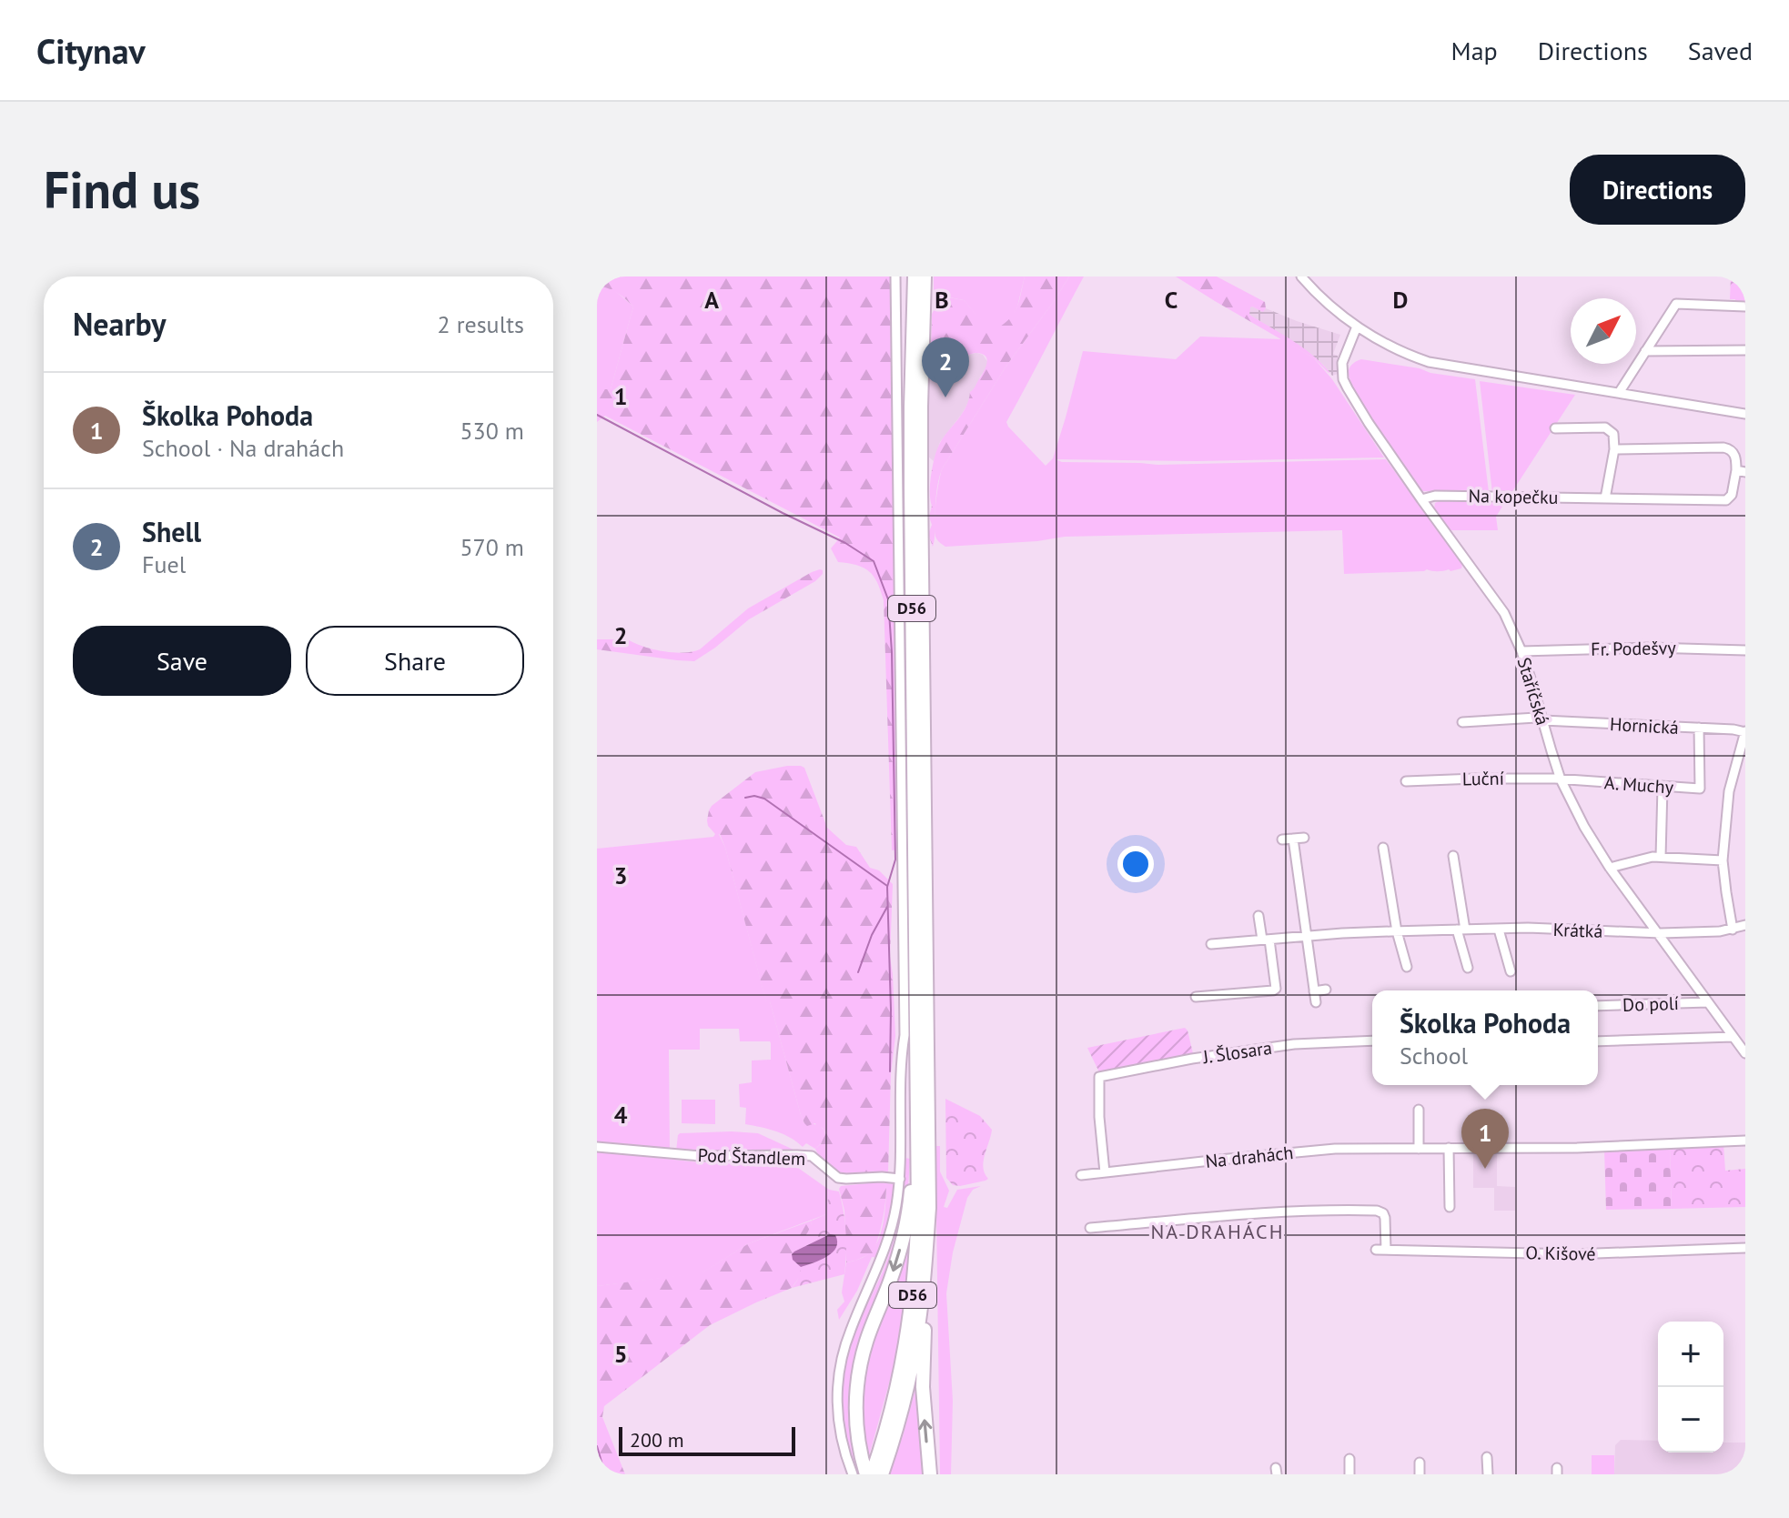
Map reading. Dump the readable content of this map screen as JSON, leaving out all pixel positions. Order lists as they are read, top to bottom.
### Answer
{
  "streets": {
    "highway": ["D56"],
    "street": [
      "Na kopečku",
      "Fr. Podešvy",
      "Staříčská",
      "Hornická",
      "Luční",
      "A. Muchy",
      "Krátká",
      "Do polí",
      "J. Šlosara",
      "Pod Štandlem",
      "Na drahách",
      "O. Kišové"
    ]
  },
  "crossings": [
    ["Na kopečku", "Staříčská"],
    ["Fr. Podešvy", "Staříčská"],
    ["Staříčská", "Hornická"],
    ["Staříčská", "Luční"],
    ["Staříčská", "A. Muchy"],
    ["Staříčská", "Krátká"],
    ["Staříčská", "Do polí"],
    ["Hornická", "A. Muchy"],
    ["Luční", "A. Muchy"],
    ["J. Šlosara", "Na drahách"]
  ],
  "districts": ["NA DRAHÁCH"],
  "scale_bar": "200 m",
  "north": "top right",
  "page": {
    "header": "Citynav",
    "nav": ["Map", "Directions", "Saved"],
    "buttons": [
      "Directions",
      ["Save", "Share"]
    ],
    "title": "Find us",
    "heading": ["Nearby", "2 results"],
    "pins": ["2", "1"],
    "list": [
      {
        "mark": "1",
        "name": "Školka Pohoda",
        "note": "School · Na drahách",
        "value": "530 m"
      },
      {
        "mark": "2",
        "name": "Shell",
        "note": "Fuel",
        "value": "570 m"
      }
    ],
    "popup": ["Školka Pohoda", "School"],
    "map_buttons": ["+", "−"],
    "scale": "200 m"
  },
  "grid": {
    "columns": [
      "A",
      "B",
      "C",
      "D"
    ],
    "rows": [
      "1",
      "2",
      "3",
      "4",
      "5"
    ]
  }
}
